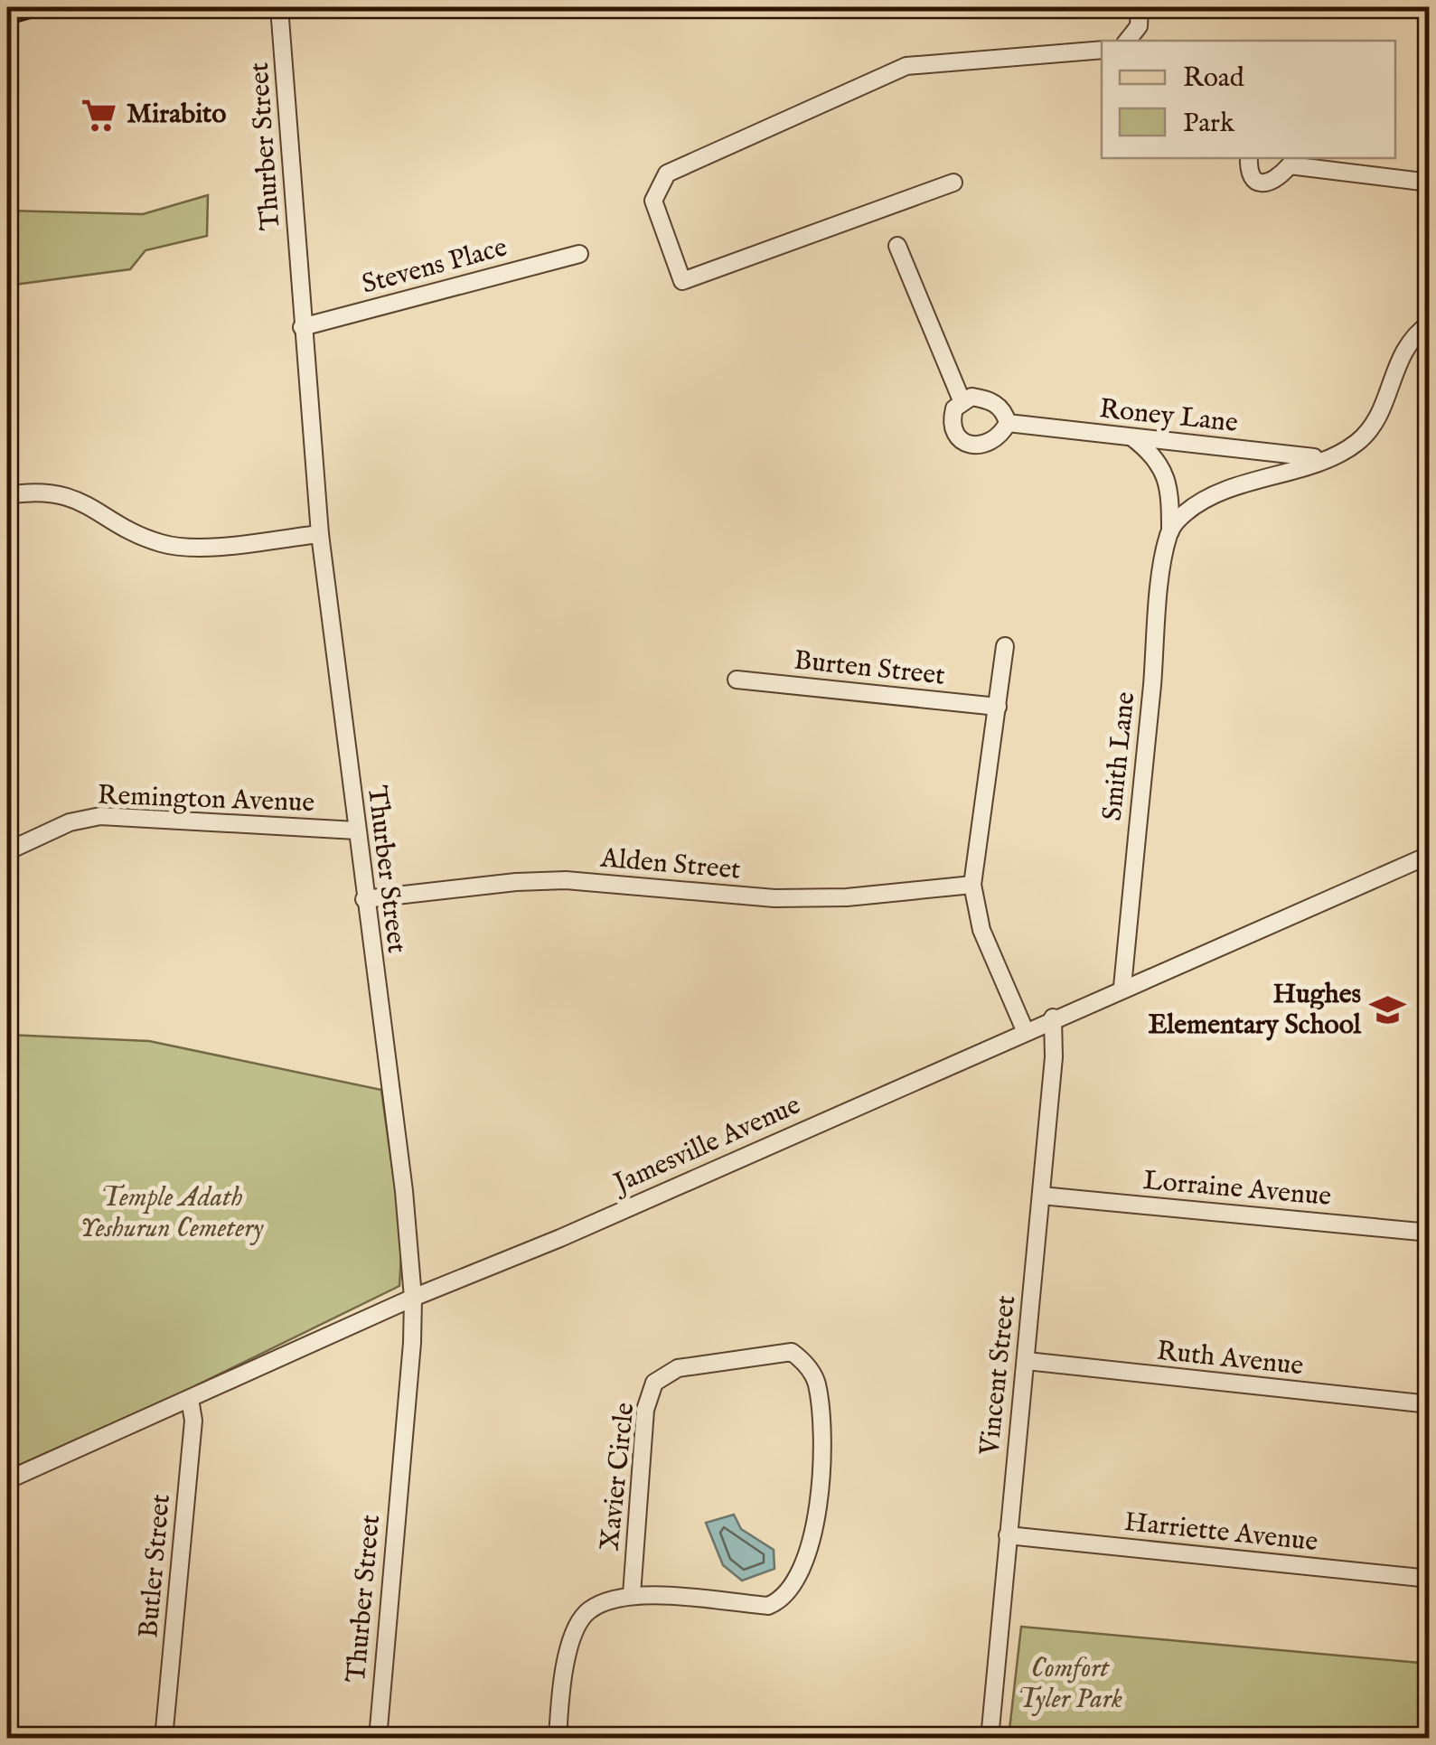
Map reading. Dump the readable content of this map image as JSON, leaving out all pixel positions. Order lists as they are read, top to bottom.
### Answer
{
  "streets": {
    "street": [
      "Thurber Street",
      "Stevens Place",
      "Roney Lane",
      "Burten Street",
      "Smith Lane",
      "Remington Avenue",
      "Alden Street",
      "Jamesville Avenue",
      "Lorraine Avenue",
      "Ruth Avenue",
      "Vincent Street",
      "Xavier Circle",
      "Harriette Avenue",
      "Butler Street"
    ]
  },
  "crossings": [
    ["Thurber Street", "Stevens Place"],
    ["Thurber Street", "Remington Avenue"],
    ["Thurber Street", "Alden Street"],
    ["Thurber Street", "Jamesville Avenue"],
    ["Roney Lane", "Smith Lane"],
    ["Smith Lane", "Jamesville Avenue"],
    ["Jamesville Avenue", "Vincent Street"],
    ["Jamesville Avenue", "Butler Street"],
    ["Lorraine Avenue", "Vincent Street"],
    ["Ruth Avenue", "Vincent Street"],
    ["Vincent Street", "Harriette Avenue"]
  ],
  "parks": ["Temple Adath Yeshurun Cemetery", "Comfort Tyler Park"],
  "places": {
    "supermarket": ["Mirabito"],
    "school or university": ["Hughes Elementary School"]
  },
  "legend": ["Road", "Park"]
}
